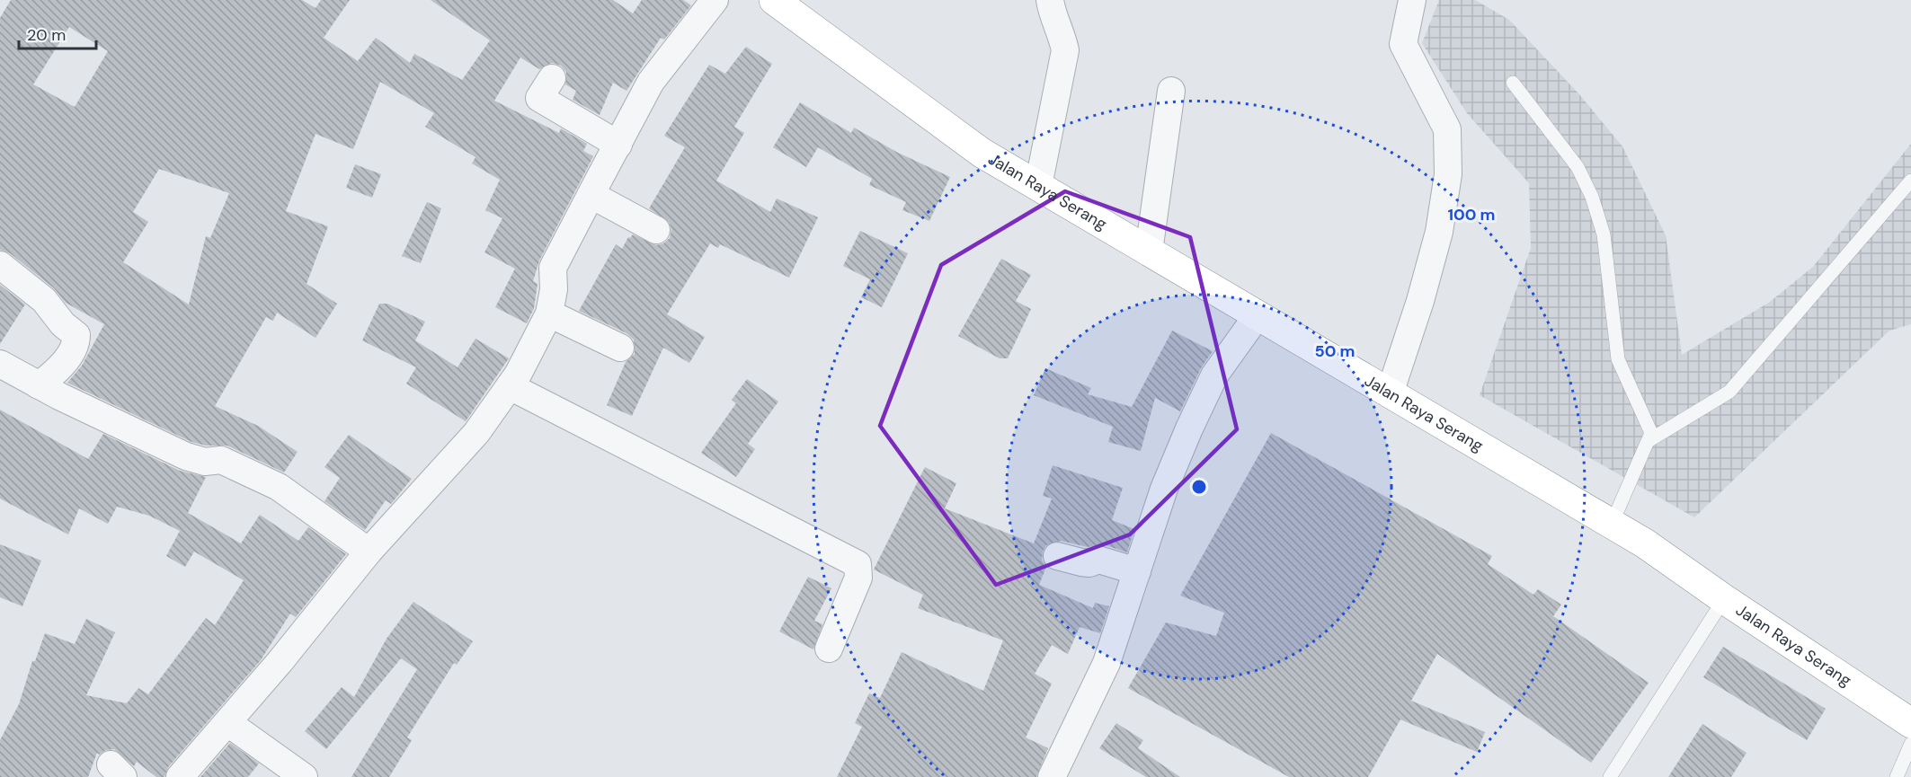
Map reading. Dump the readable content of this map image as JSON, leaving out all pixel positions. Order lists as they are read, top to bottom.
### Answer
{
  "streets": {
    "highway": ["Jalan Raya Serang"]
  },
  "scale_bar": "20 m",
  "rings": ["100 m", "50 m"]
}
